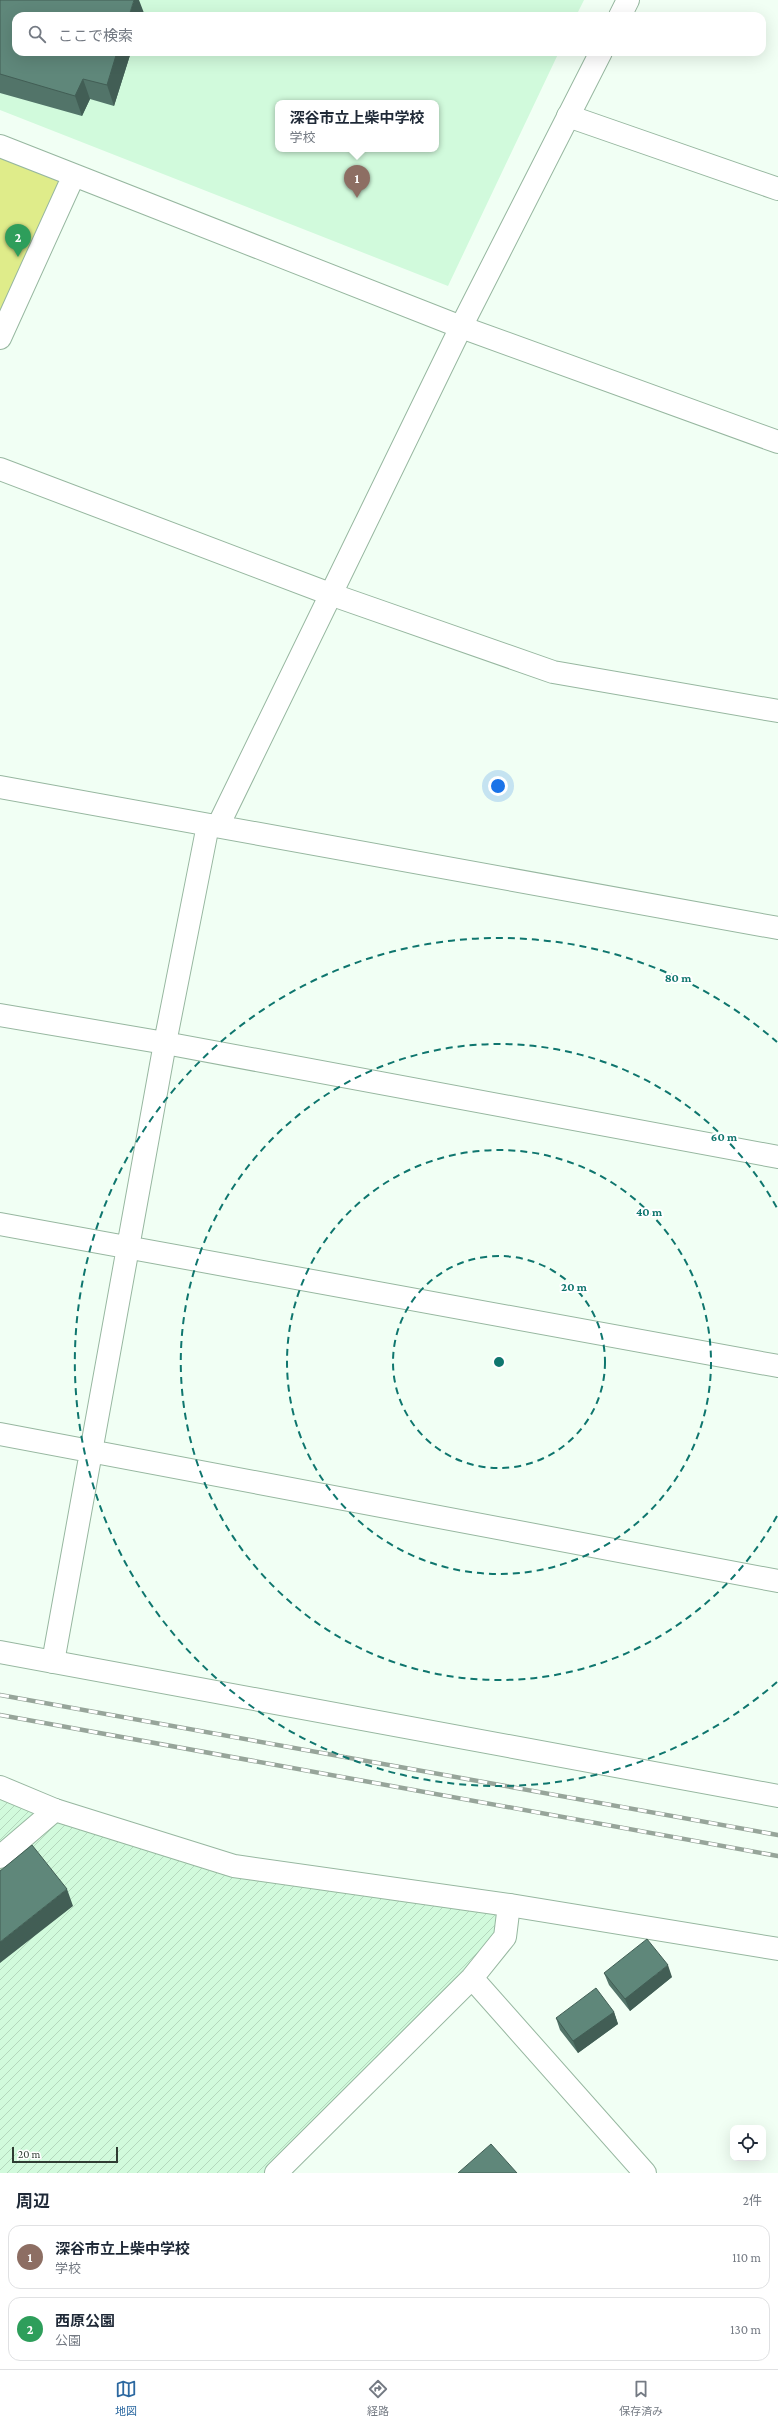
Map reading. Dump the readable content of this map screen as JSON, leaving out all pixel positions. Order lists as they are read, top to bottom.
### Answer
{
  "scale_bar": "20 m",
  "page": {
    "search": "ここで検索",
    "popup": ["深谷市立上柴中学校", "学校"],
    "pins": ["1", "2"],
    "scale": "20 m",
    "heading": ["周辺", "2件"],
    "list": [
      {
        "mark": "1",
        "name": "深谷市立上柴中学校",
        "note": "学校",
        "value": "110 m"
      },
      {
        "mark": "2",
        "name": "西原公園",
        "note": "公園",
        "value": "130 m"
      }
    ],
    "nav": ["地図", "経路", "保存済み"]
  },
  "rings": [
    "80 m",
    "60 m",
    "40 m",
    "20 m"
  ]
}
